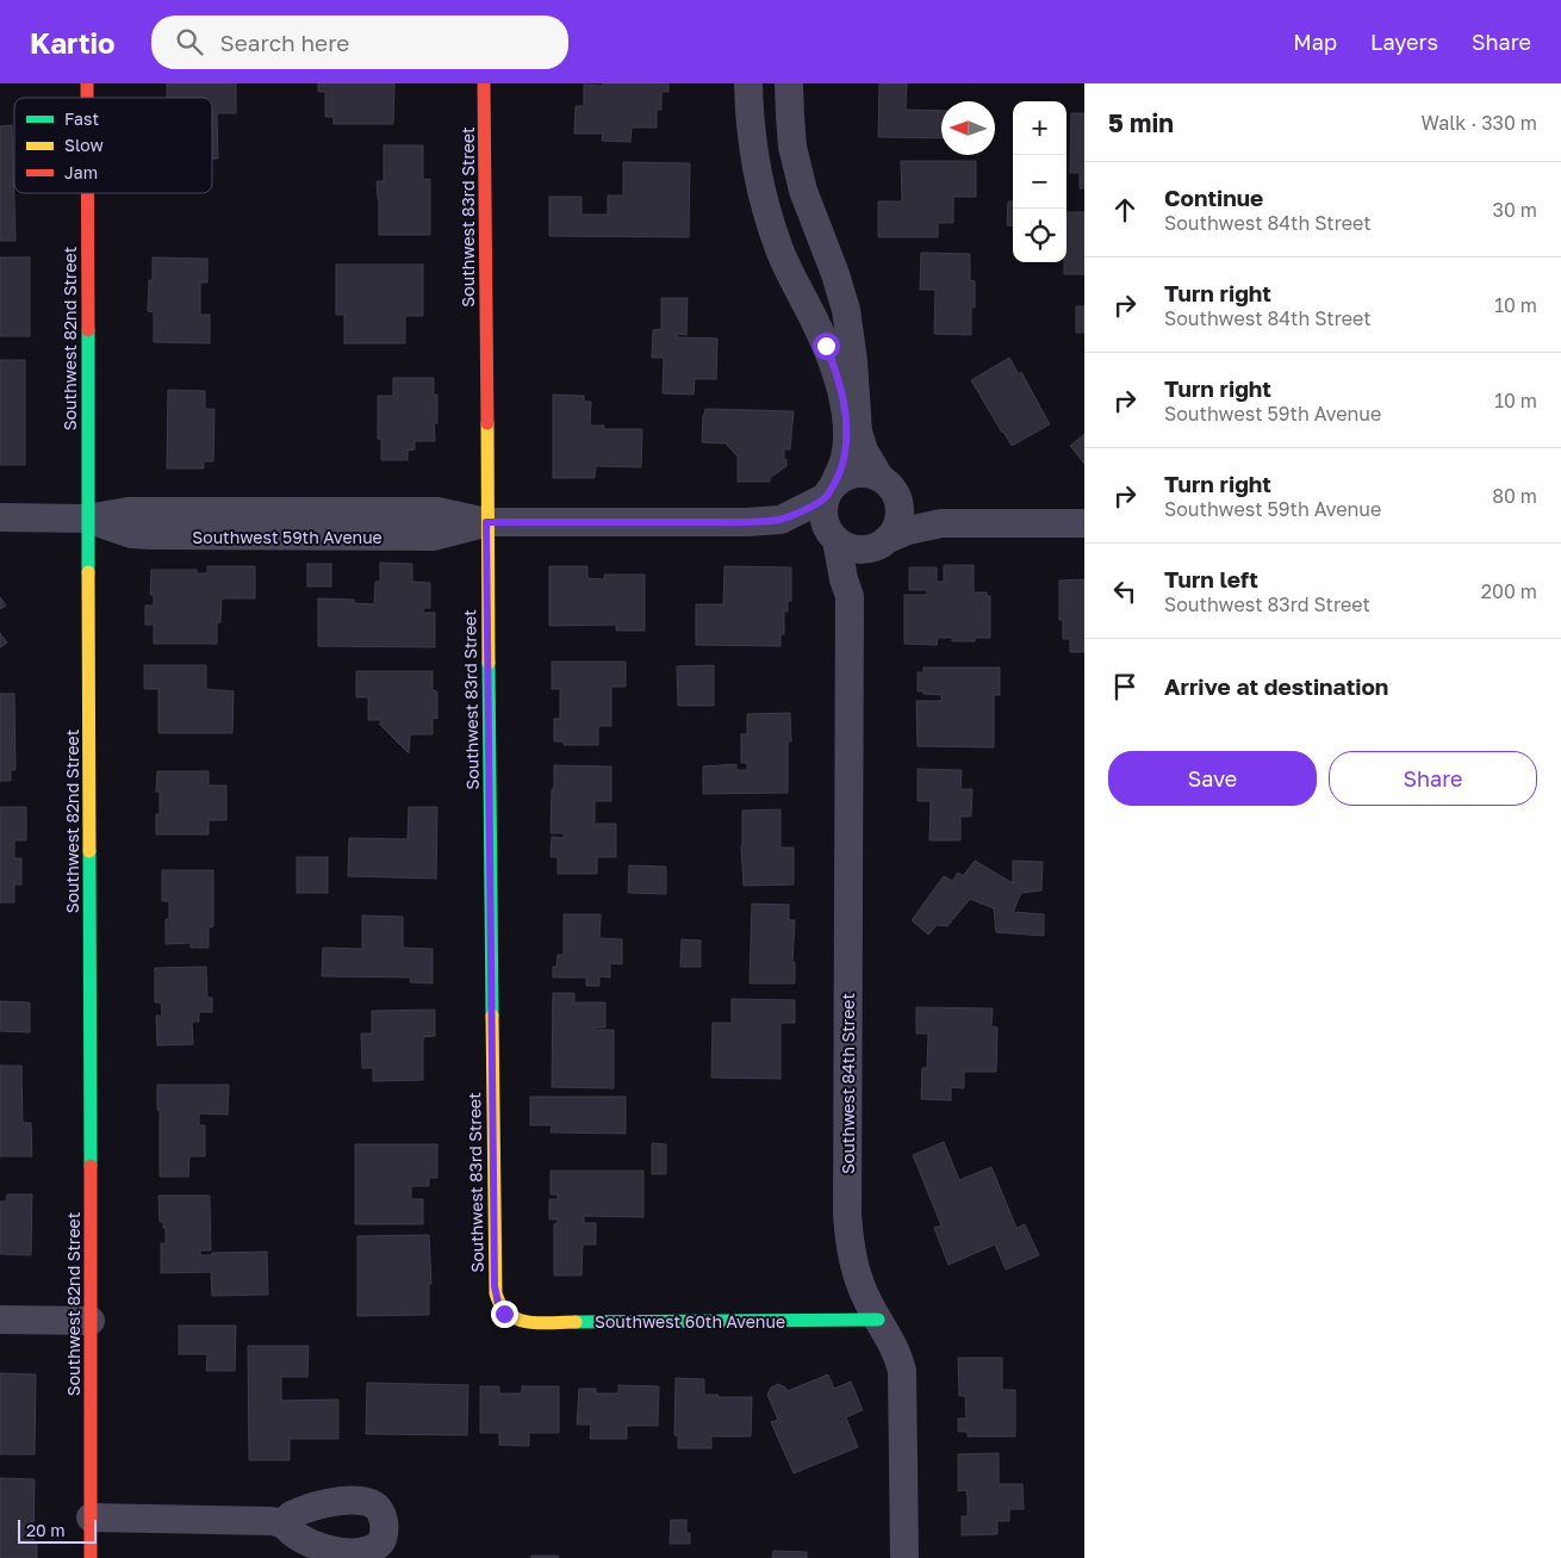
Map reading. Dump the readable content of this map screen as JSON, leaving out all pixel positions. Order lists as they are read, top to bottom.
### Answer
{
  "streets": {
    "street": [
      "Southwest 83rd Street",
      "Southwest 82nd Street",
      "Southwest 59th Avenue",
      "Southwest 84th Street",
      "Southwest 60th Avenue"
    ]
  },
  "crossings": [
    ["Southwest 83rd Street", "Southwest 59th Avenue"],
    ["Southwest 83rd Street", "Southwest 60th Avenue"],
    ["Southwest 82nd Street", "Southwest 59th Avenue"],
    ["Southwest 59th Avenue", "Southwest 84th Street"],
    ["Southwest 84th Street", "Southwest 60th Avenue"]
  ],
  "legend": ["Fast", "Slow", "Jam"],
  "scale_bar": "20 m",
  "north": "left",
  "page": {
    "header": "Kartio",
    "search": "Search here",
    "nav": ["Map", "Layers", "Share"],
    "heading": ["5 min", "Walk · 330 m"],
    "map_buttons": ["+", "−"],
    "list": [
      ["Continue", "Southwest 84th Street", "30 m"],
      ["Turn right", "Southwest 84th Street", "10 m"],
      ["Turn right", "Southwest 59th Avenue", "10 m"],
      ["Turn right", "Southwest 59th Avenue", "80 m"],
      ["Turn left", "Southwest 83rd Street", "200 m"],
      "Arrive at destination"
    ],
    "buttons": ["Save", "Share"],
    "scale": "20 m"
  }
}
